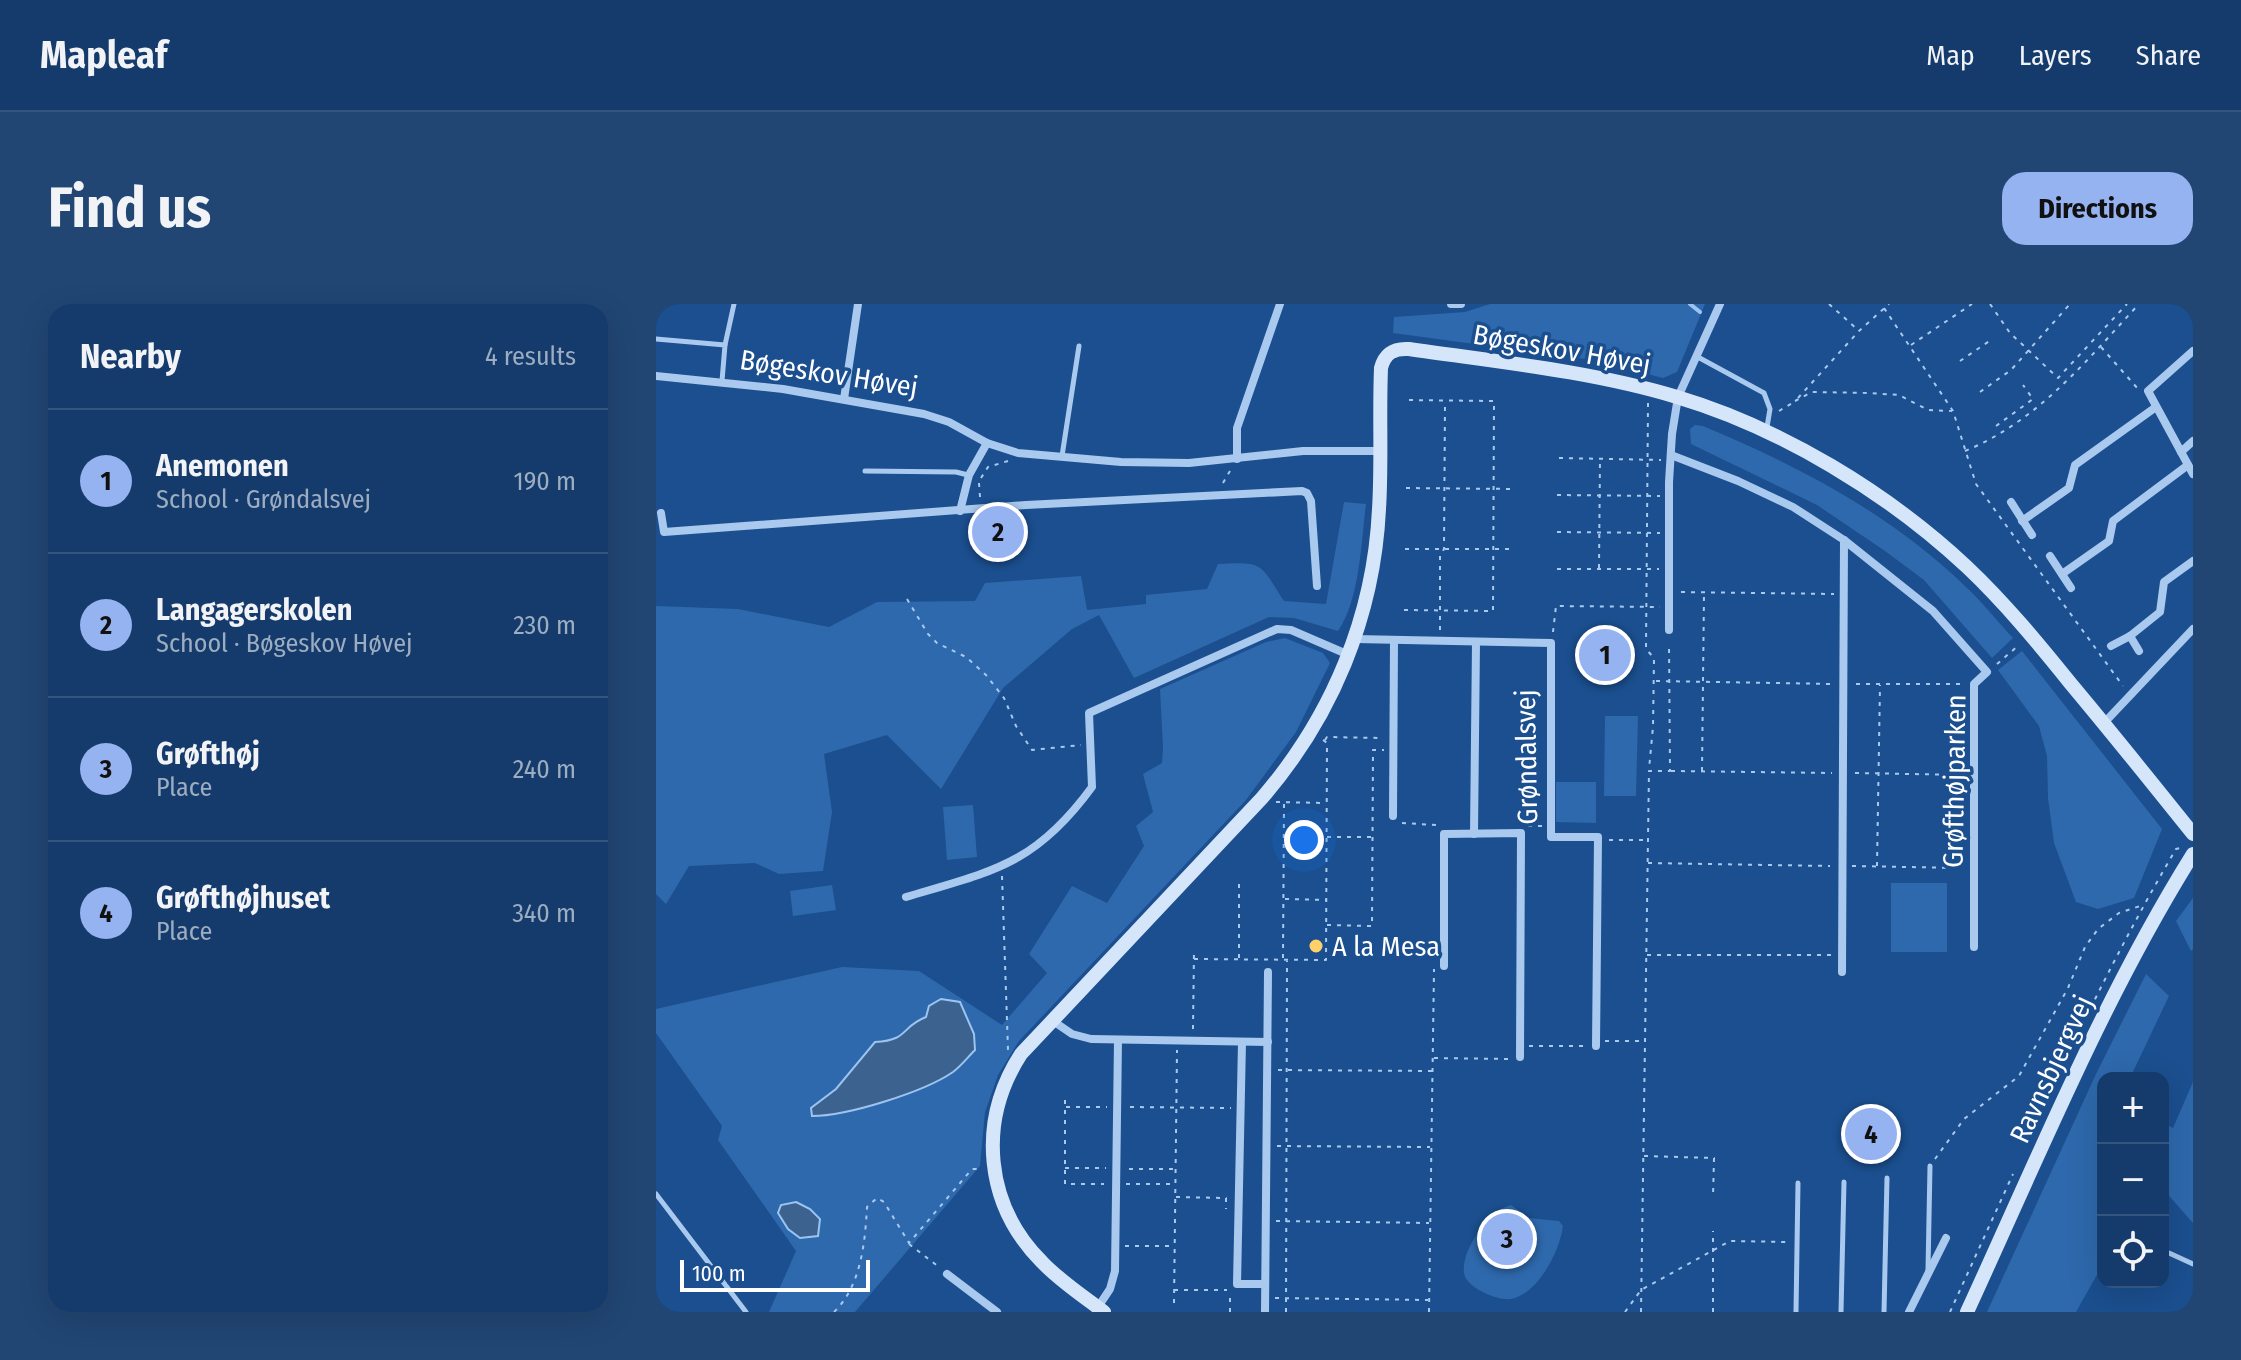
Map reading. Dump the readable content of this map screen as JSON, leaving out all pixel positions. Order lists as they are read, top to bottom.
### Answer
{
  "streets": {
    "street": [
      "Bøgeskov Høvej",
      "Grøndalsvej",
      "Grøfthøjparken",
      "Ravnsbjergvej"
    ]
  },
  "places": ["A la Mesa"],
  "scale_bar": "100 m",
  "page": {
    "header": "Mapleaf",
    "nav": ["Map", "Layers", "Share"],
    "buttons": "Directions",
    "title": "Find us",
    "heading": ["Nearby", "4 results"],
    "list": [
      {
        "mark": "1",
        "name": "Anemonen",
        "note": "School · Grøndalsvej",
        "value": "190 m"
      },
      {
        "mark": "2",
        "name": "Langagerskolen",
        "note": "School · Bøgeskov Høvej",
        "value": "230 m"
      },
      {
        "mark": "3",
        "name": "Grøfthøj",
        "note": "Place",
        "value": "240 m"
      },
      {
        "mark": "4",
        "name": "Grøfthøjhuset",
        "note": "Place",
        "value": "340 m"
      }
    ],
    "pins": [
      "2",
      "1",
      "4",
      "3"
    ],
    "map_buttons": ["+", "−"],
    "scale": "100 m"
  }
}
